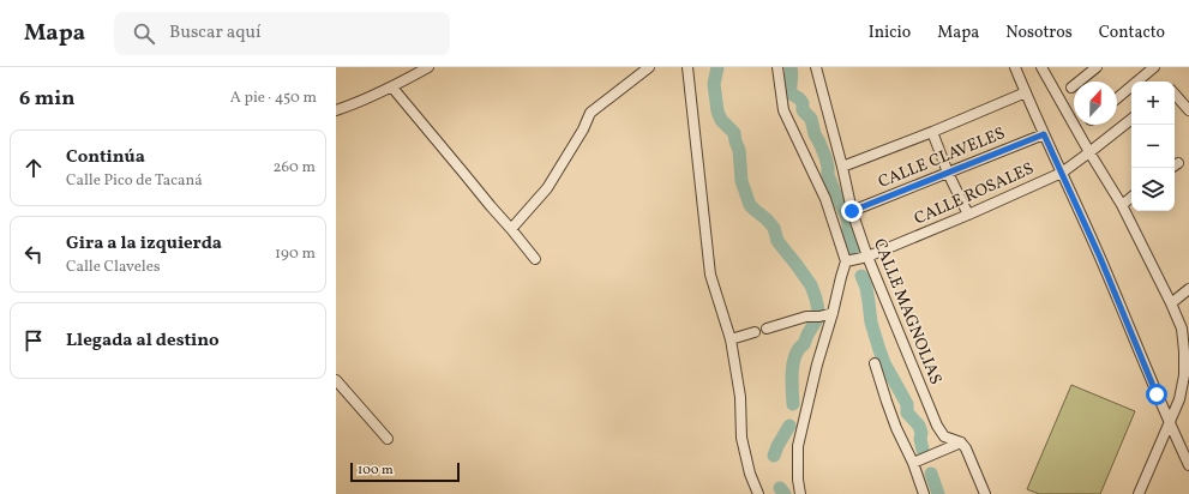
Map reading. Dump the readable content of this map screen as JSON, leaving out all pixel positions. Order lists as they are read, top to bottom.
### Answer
{
  "streets": {
    "street": ["CALLE CLAVELES", "CALLE ROSALES", "CALLE MAGNOLIAS"]
  },
  "crossings": [
    ["CALLE CLAVELES", "CALLE MAGNOLIAS"],
    ["CALLE ROSALES", "CALLE MAGNOLIAS"]
  ],
  "scale_bar": "100 m",
  "north": "top",
  "page": {
    "header": "Mapa",
    "search": "Buscar aquí",
    "nav": [
      "Inicio",
      "Mapa",
      "Nosotros",
      "Contacto"
    ],
    "heading": ["6 min", "A pie · 450 m"],
    "map_buttons": ["+", "−"],
    "list": [
      ["Continúa", "Calle Pico de Tacaná", "260 m"],
      ["Gira a la izquierda", "Calle Claveles", "190 m"],
      "Llegada al destino"
    ],
    "scale": "100 m"
  }
}
